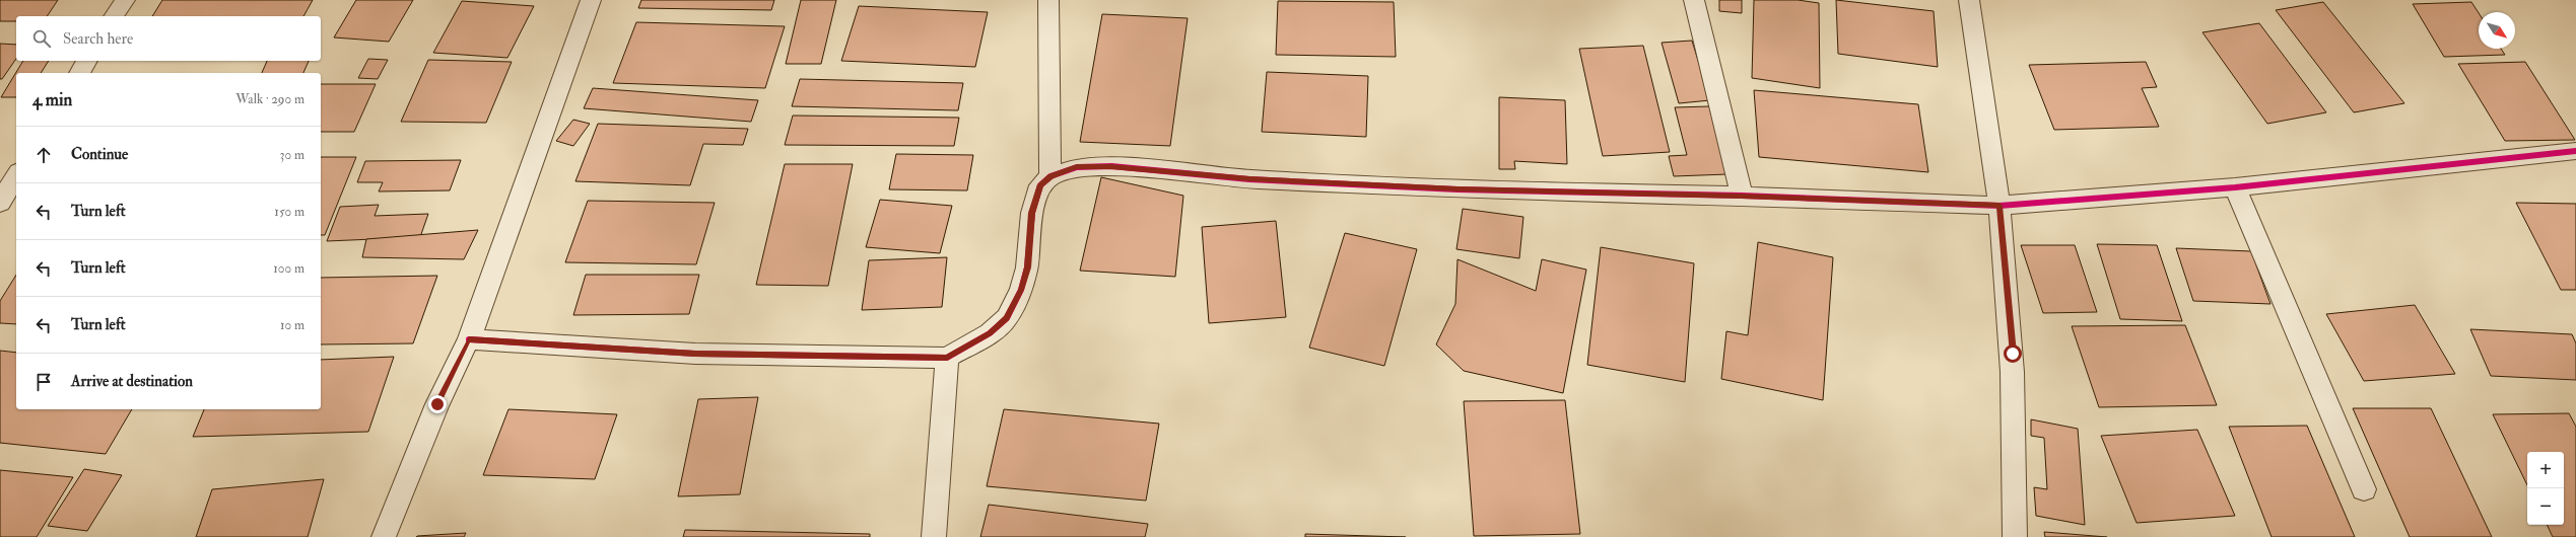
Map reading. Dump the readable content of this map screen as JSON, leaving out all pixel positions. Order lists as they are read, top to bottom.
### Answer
{
  "north": "bottom right",
  "page": {
    "search": "Search here",
    "heading": ["4 min", "Walk · 290 m"],
    "list": [
      ["Continue", "30 m"],
      ["Turn left", "150 m"],
      ["Turn left", "100 m"],
      ["Turn left", "10 m"],
      "Arrive at destination"
    ],
    "map_buttons": ["+", "−"]
  }
}
